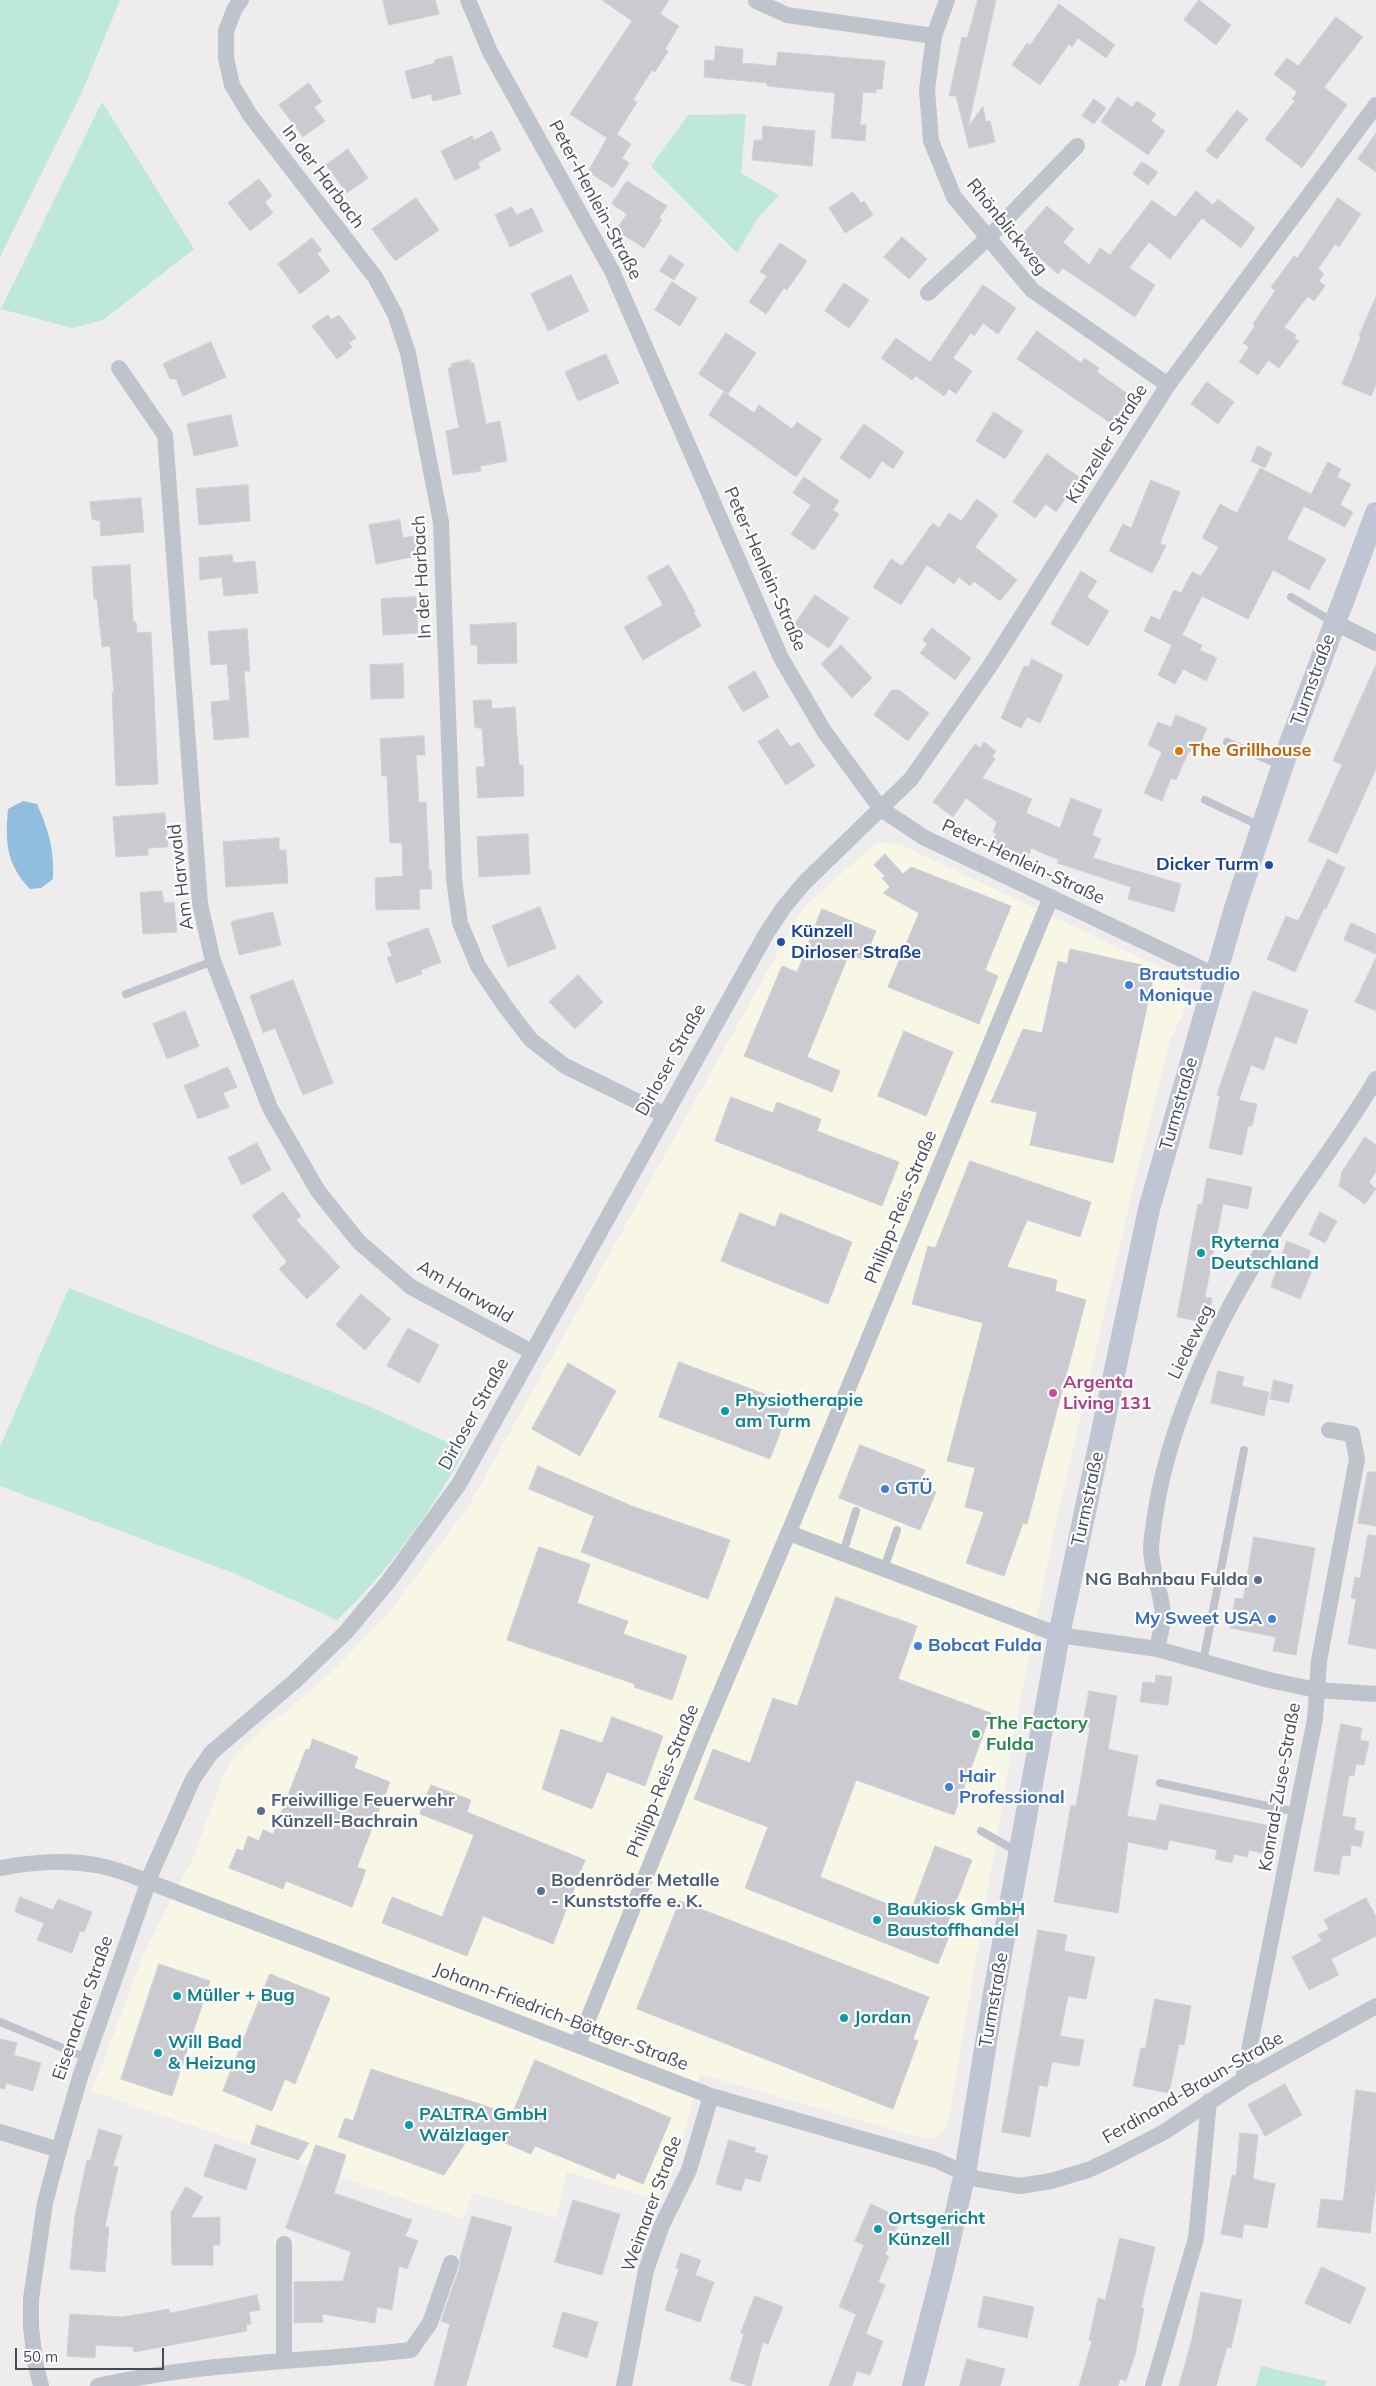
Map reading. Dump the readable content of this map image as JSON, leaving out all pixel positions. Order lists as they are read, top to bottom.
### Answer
{
  "streets": {
    "main road": ["Turmstraße"],
    "street": [
      "In der Harbach",
      "Peter-Henlein-Straße",
      "Rhönblickweg",
      "Künzeller Straße",
      "Am Harwald",
      "Dirloser Straße",
      "Philipp-Reis-Straße",
      "Liedeweg",
      "Konrad-Zuse-Straße",
      "Eisenacher Straße",
      "Johann-Friedrich-Böttger-Straße",
      "Ferdinand-Braun-Straße",
      "Weimarer Straße"
    ]
  },
  "crossings": [
    ["In der Harbach", "Dirloser Straße"],
    ["Peter-Henlein-Straße", "Künzeller Straße"],
    ["Peter-Henlein-Straße", "Turmstraße"],
    ["Peter-Henlein-Straße", "Dirloser Straße"],
    ["Peter-Henlein-Straße", "Philipp-Reis-Straße"],
    ["Rhönblickweg", "Künzeller Straße"],
    ["Künzeller Straße", "Dirloser Straße"],
    ["Turmstraße", "Johann-Friedrich-Böttger-Straße"],
    ["Turmstraße", "Ferdinand-Braun-Straße"],
    ["Am Harwald", "Dirloser Straße"],
    ["Dirloser Straße", "Eisenacher Straße"],
    ["Dirloser Straße", "Johann-Friedrich-Böttger-Straße"],
    ["Philipp-Reis-Straße", "Johann-Friedrich-Böttger-Straße"],
    ["Konrad-Zuse-Straße", "Ferdinand-Braun-Straße"],
    ["Eisenacher Straße", "Johann-Friedrich-Böttger-Straße"],
    ["Johann-Friedrich-Böttger-Straße", "Ferdinand-Braun-Straße"],
    ["Johann-Friedrich-Böttger-Straße", "Weimarer Straße"]
  ],
  "places": [
    "The Grillhouse",
    "Dicker Turm",
    "Künzell Dirloser Straße",
    "Brautstudio Monique",
    "Ryterna Deutschland",
    "Argenta Living 131",
    "Physiotherapie am Turm",
    "GTÜ",
    "NG Bahnbau Fulda",
    "My Sweet USA",
    "Bobcat Fulda",
    "The Factory Fulda",
    "Hair Professional",
    "Freiwillige Feuerwehr Künzell-Bachrain",
    "Bodenröder Metalle - Kunststoffe e. K.",
    "Baukiosk GmbH Baustoffhandel",
    "Müller + Bug",
    "Jordan",
    "Will Bad & Heizung",
    "PALTRA GmbH Wälzlager",
    "Ortsgericht Künzell"
  ],
  "scale_bar": "50 m"
}
